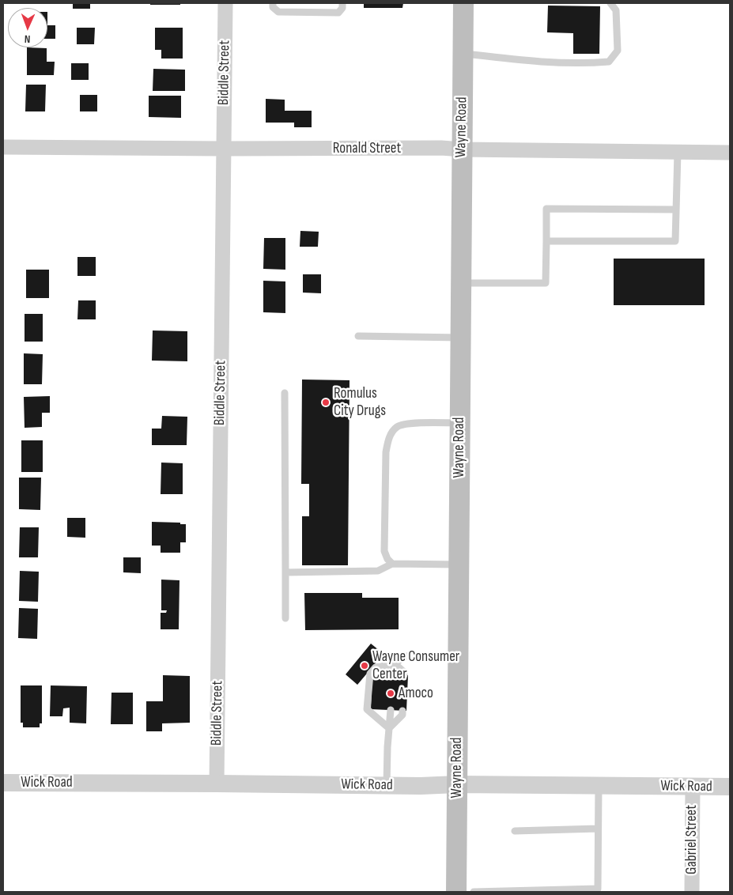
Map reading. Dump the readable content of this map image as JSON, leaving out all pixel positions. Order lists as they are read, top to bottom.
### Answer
{
  "streets": {
    "main road": ["Wayne Road"],
    "street": [
      "Biddle Street",
      "Ronald Street",
      "Wick Road",
      "Gabriel Street"
    ]
  },
  "crossings": [
    ["Biddle Street", "Ronald Street"],
    ["Biddle Street", "Wick Road"],
    ["Wayne Road", "Ronald Street"],
    ["Wayne Road", "Wick Road"],
    ["Wick Road", "Gabriel Street"]
  ],
  "places": ["Romulus City Drugs", "Wayne Consumer Center", "Amoco"],
  "north": "bottom"
}
